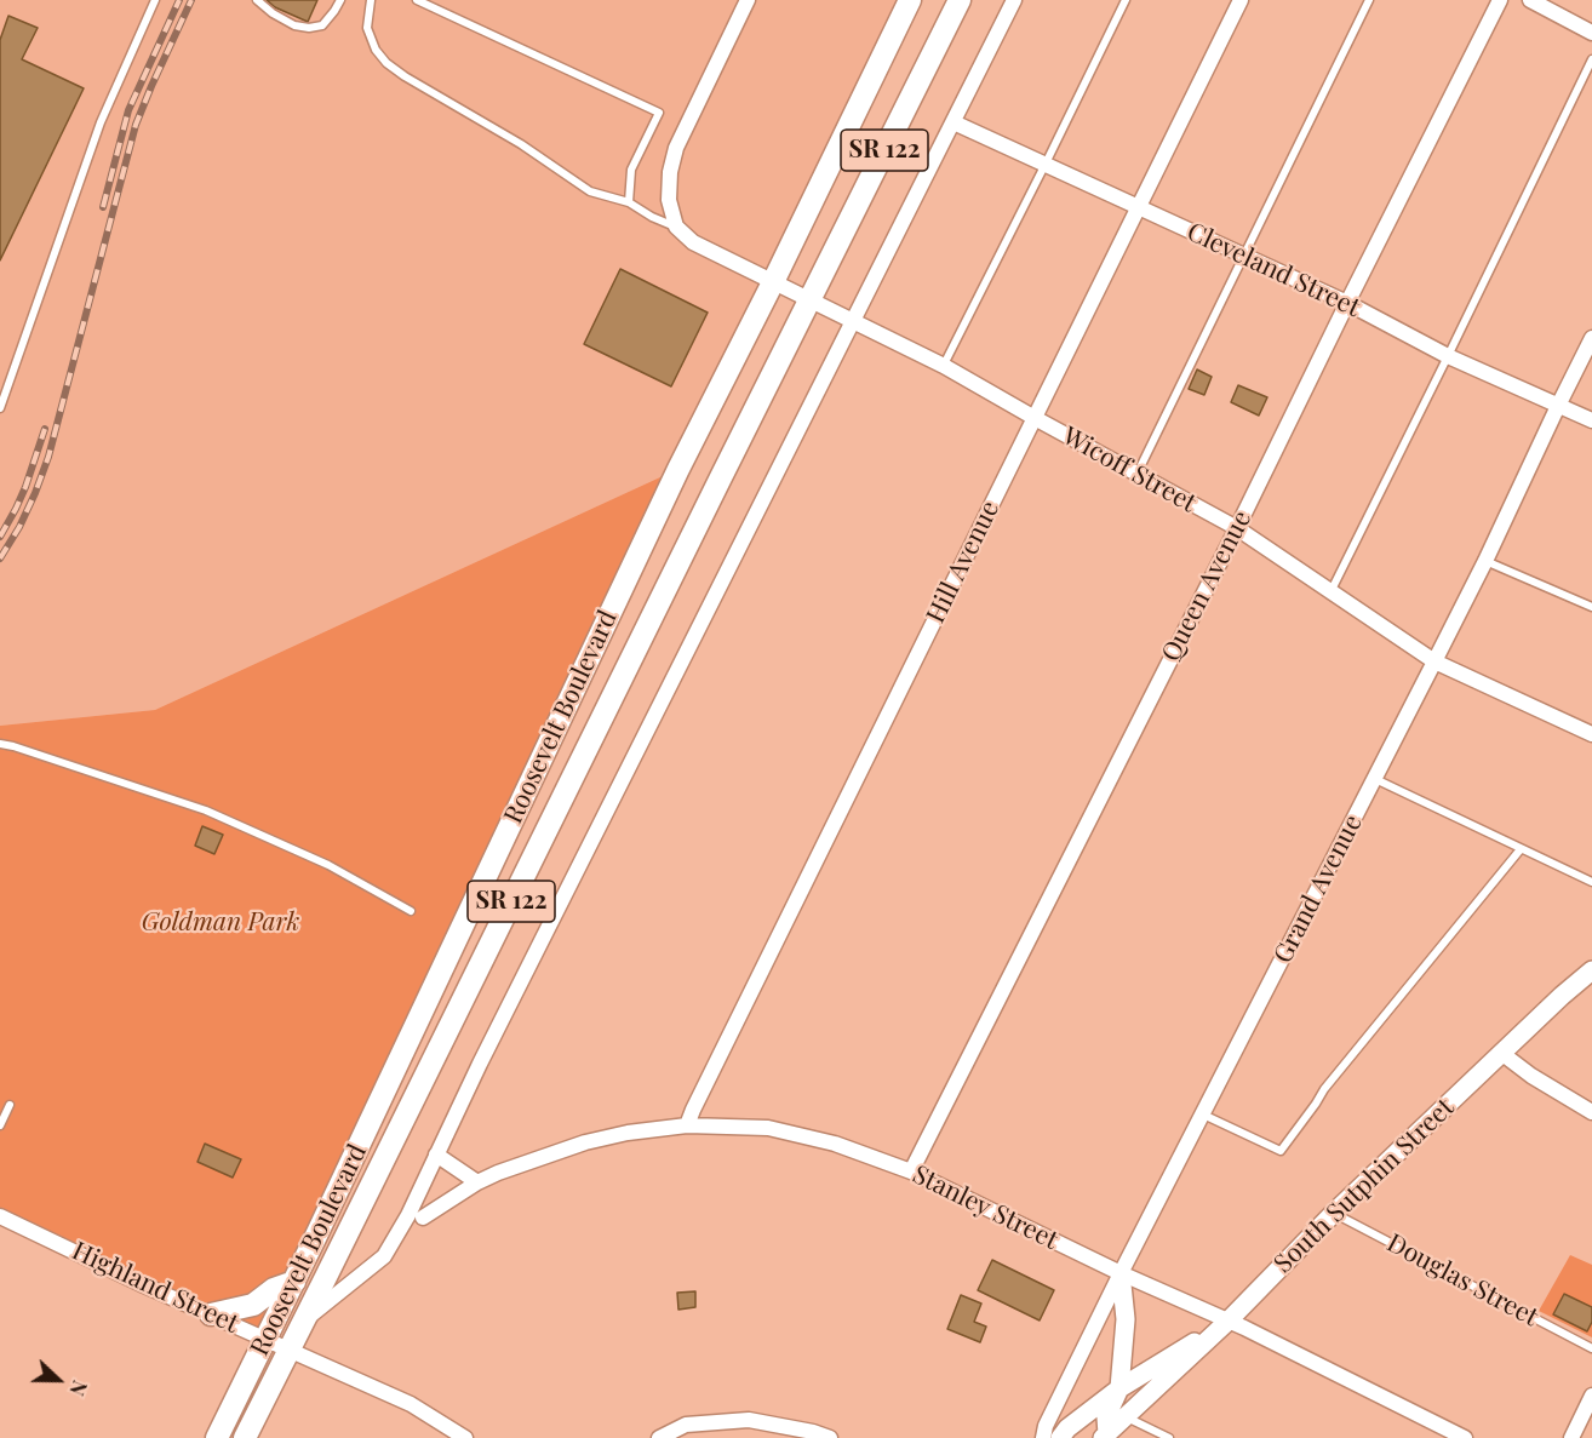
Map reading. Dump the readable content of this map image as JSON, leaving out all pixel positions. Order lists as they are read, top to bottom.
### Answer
{
  "streets": {
    "main road": ["SR 122", "Roosevelt Boulevard"],
    "street": [
      "Cleveland Street",
      "Wicoff Street",
      "Hill Avenue",
      "Queen Avenue",
      "Grand Avenue",
      "South Sutphin Street",
      "Stanley Street",
      "Highland Street"
    ],
    "lane": ["Douglas Street"]
  },
  "crossings": [
    ["Cleveland Street", "Hill Avenue"],
    ["Cleveland Street", "Queen Avenue"],
    ["Cleveland Street", "Roosevelt Boulevard"],
    ["Cleveland Street", "Grand Avenue"],
    ["Wicoff Street", "Hill Avenue"],
    ["Wicoff Street", "Queen Avenue"],
    ["Wicoff Street", "Roosevelt Boulevard"],
    ["Wicoff Street", "Grand Avenue"],
    ["Hill Avenue", "Stanley Street"],
    ["Queen Avenue", "Stanley Street"],
    ["Roosevelt Boulevard", "Highland Street"],
    ["Grand Avenue", "Stanley Street"],
    ["South Sutphin Street", "Stanley Street"],
    ["South Sutphin Street", "Douglas Street"]
  ],
  "parks": ["Goldman Park"],
  "north": "right"
}
